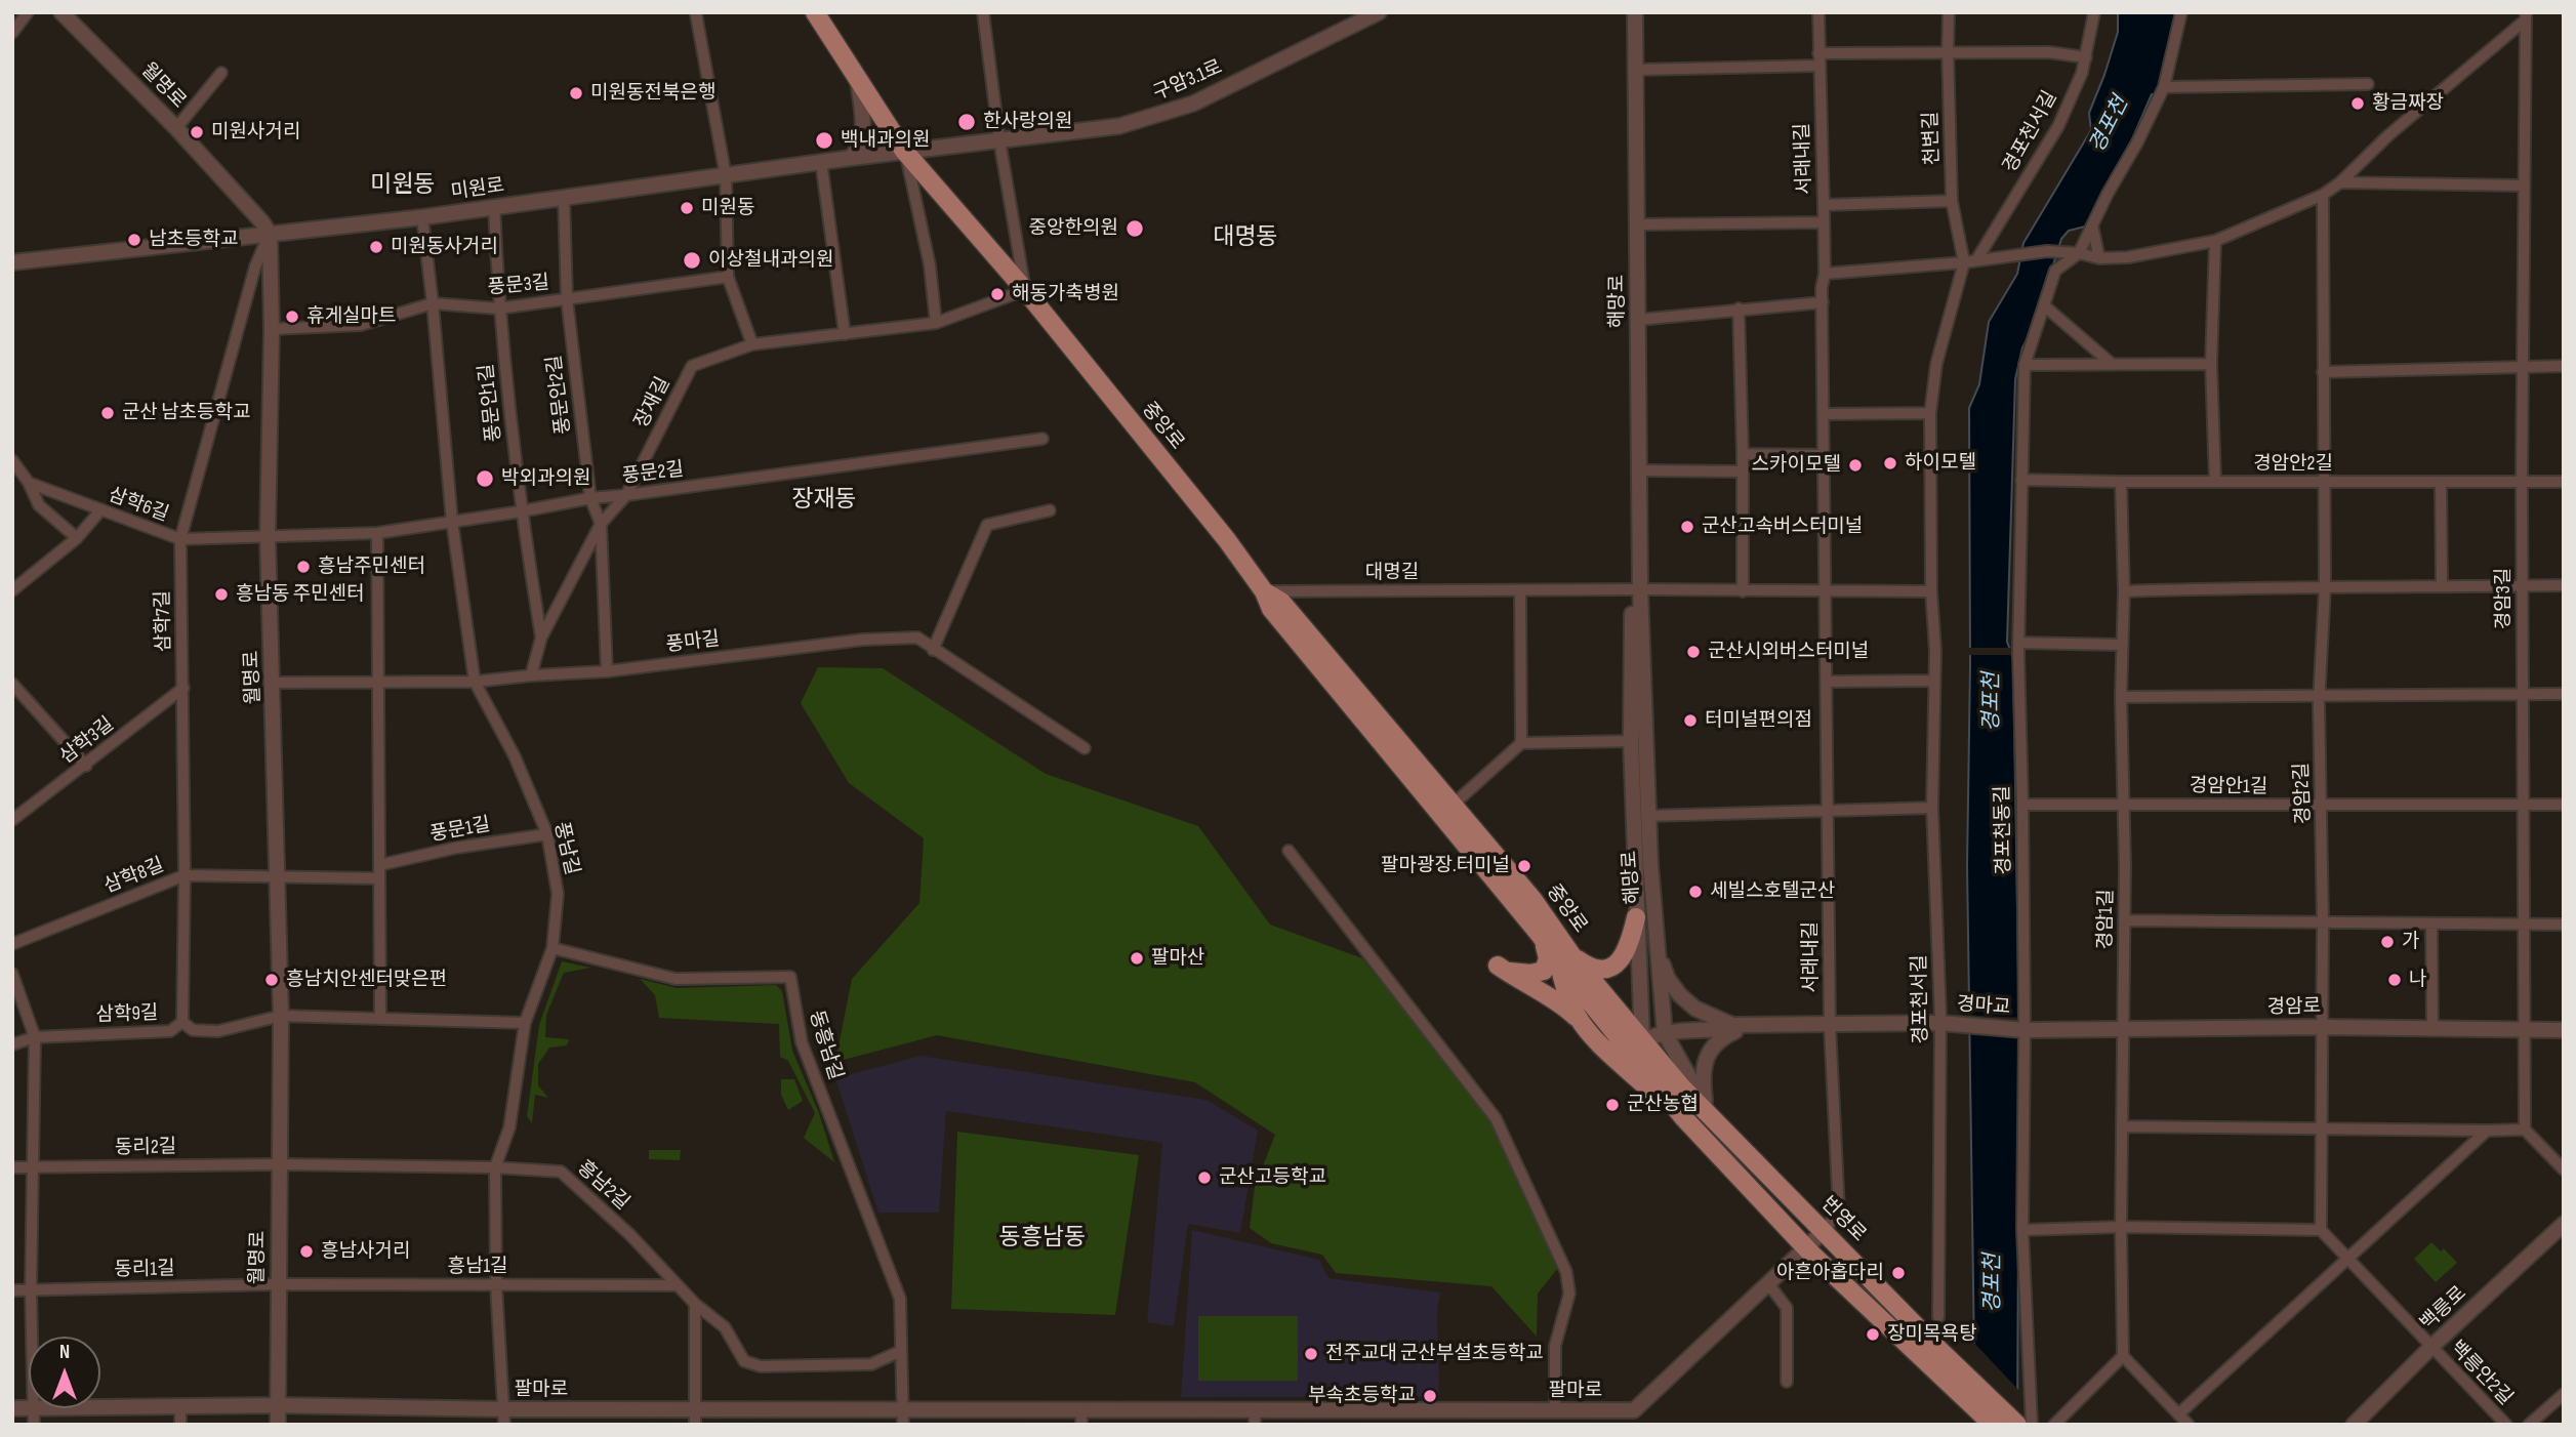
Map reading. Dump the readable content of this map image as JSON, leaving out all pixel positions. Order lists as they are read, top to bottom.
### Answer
{
  "streets": {
    "main road": ["중앙로", "번영로"],
    "street": [
      "구암3.1로",
      "월명로",
      "경포천서길",
      "천변길",
      "서래내길",
      "미원로",
      "풍문3길",
      "해망로",
      "풍문안2길",
      "풍문안1길",
      "장재길",
      "경암안2길",
      "풍문2길",
      "삼학6길",
      "대명길",
      "경암3길",
      "삼학7길",
      "풍마길",
      "삼학3길",
      "경암안1길",
      "경암2길",
      "풍문1길",
      "경포천동길",
      "풍남길",
      "삼학8길",
      "경암1길",
      "경마교",
      "경암로",
      "삼학9길",
      "동흥남길",
      "동리2길",
      "흥남2길",
      "흥남1길",
      "동리1길",
      "백릉로",
      "백릉안2길",
      "팔마로"
    ]
  },
  "crossings": [
    ["구암3.1로", "미원로"],
    ["구암3.1로", "중앙로"],
    ["월명로", "미원로"],
    ["월명로", "풍문3길"],
    ["월명로", "풍문2길"],
    ["월명로", "삼학6길"],
    ["월명로", "삼학7길"],
    ["월명로", "풍마길"],
    ["월명로", "삼학8길"],
    ["월명로", "삼학9길"],
    ["월명로", "동리2길"],
    ["월명로", "흥남2길"],
    ["월명로", "흥남1길"],
    ["월명로", "동리1길"],
    ["월명로", "팔마로"],
    ["경포천서길", "천변길"],
    ["경포천서길", "경마교"],
    ["서래내길", "번영로"],
    ["서래내길", "팔마로"],
    ["미원로", "풍문안2길"],
    ["미원로", "풍문안1길"],
    ["미원로", "중앙로"],
    ["미원로", "삼학7길"],
    ["미원로", "풍남길"],
    ["풍문3길", "풍문안2길"],
    ["풍문3길", "풍문안1길"],
    ["풍문3길", "풍남길"],
    ["해망로", "중앙로"],
    ["해망로", "대명길"],
    ["해망로", "번영로"],
    ["풍문안2길", "장재길"],
    ["풍문안2길", "풍문2길"],
    ["풍문안2길", "풍마길"],
    ["풍문안1길", "장재길"],
    ["풍문안1길", "풍문2길"],
    ["장재길", "중앙로"],
    ["장재길", "풍문2길"],
    ["장재길", "풍마길"],
    ["중앙로", "대명길"],
    ["중앙로", "번영로"],
    ["경암안2길", "경암3길"],
    ["경암안2길", "경암2길"],
    ["경암안2길", "경포천동길"],
    ["경암안2길", "경암1길"],
    ["풍문2길", "삼학6길"],
    ["풍문2길", "풍남길"],
    ["삼학6길", "삼학7길"],
    ["경암3길", "경암안1길"],
    ["경암3길", "경암로"],
    ["삼학7길", "삼학3길"],
    ["삼학7길", "삼학8길"],
    ["삼학7길", "삼학9길"],
    ["풍마길", "풍남길"],
    ["경암안1길", "경암2길"],
    ["경암안1길", "경포천동길"],
    ["경암안1길", "경암1길"],
    ["경암2길", "경암로"],
    ["풍문1길", "풍남길"],
    ["경포천동길", "경마교"],
    ["경포천동길", "경암로"],
    ["풍남길", "삼학9길"],
    ["풍남길", "동흥남길"],
    ["풍남길", "흥남2길"],
    ["풍남길", "흥남1길"],
    ["풍남길", "팔마로"],
    ["경암1길", "경암로"],
    ["경마교", "경암로"],
    ["동흥남길", "흥남2길"],
    ["동흥남길", "팔마로"],
    ["동리2길", "흥남2길"],
    ["흥남2길", "흥남1길"],
    ["번영로", "팔마로"],
    ["흥남1길", "동리1길"],
    ["백릉로", "백릉안2길"]
  ],
  "districts": [
    "미원동",
    "대명동",
    "장재동",
    "동흥남동"
  ],
  "water": ["경포천"],
  "places": [
    "미원동전북은행",
    "황금짜장",
    "한사랑의원",
    "미원사거리",
    "백내과의원",
    "미원동",
    "중앙한의원",
    "남초등학교",
    "미원동사거리",
    "이상철내과의원",
    "해동가축병원",
    "휴게실마트",
    "군산 남초등학교",
    "하이모텔",
    "스카이모텔",
    "박외과의원",
    "군산고속버스터미널",
    "흥남주민센터",
    "흥남동 주민센터",
    "군산시외버스터미널",
    "터미널편의점",
    "팔마광장.터미널",
    "세빌스호텔군산",
    "가",
    "팔마산",
    "흥남치안센터맞은편",
    "나",
    "군산농협",
    "군산고등학교",
    "흥남사거리",
    "아흔아홉다리",
    "장미목욕탕",
    "전주교대 군산부설초등학교",
    "부속초등학교"
  ],
  "north": "top"
}
